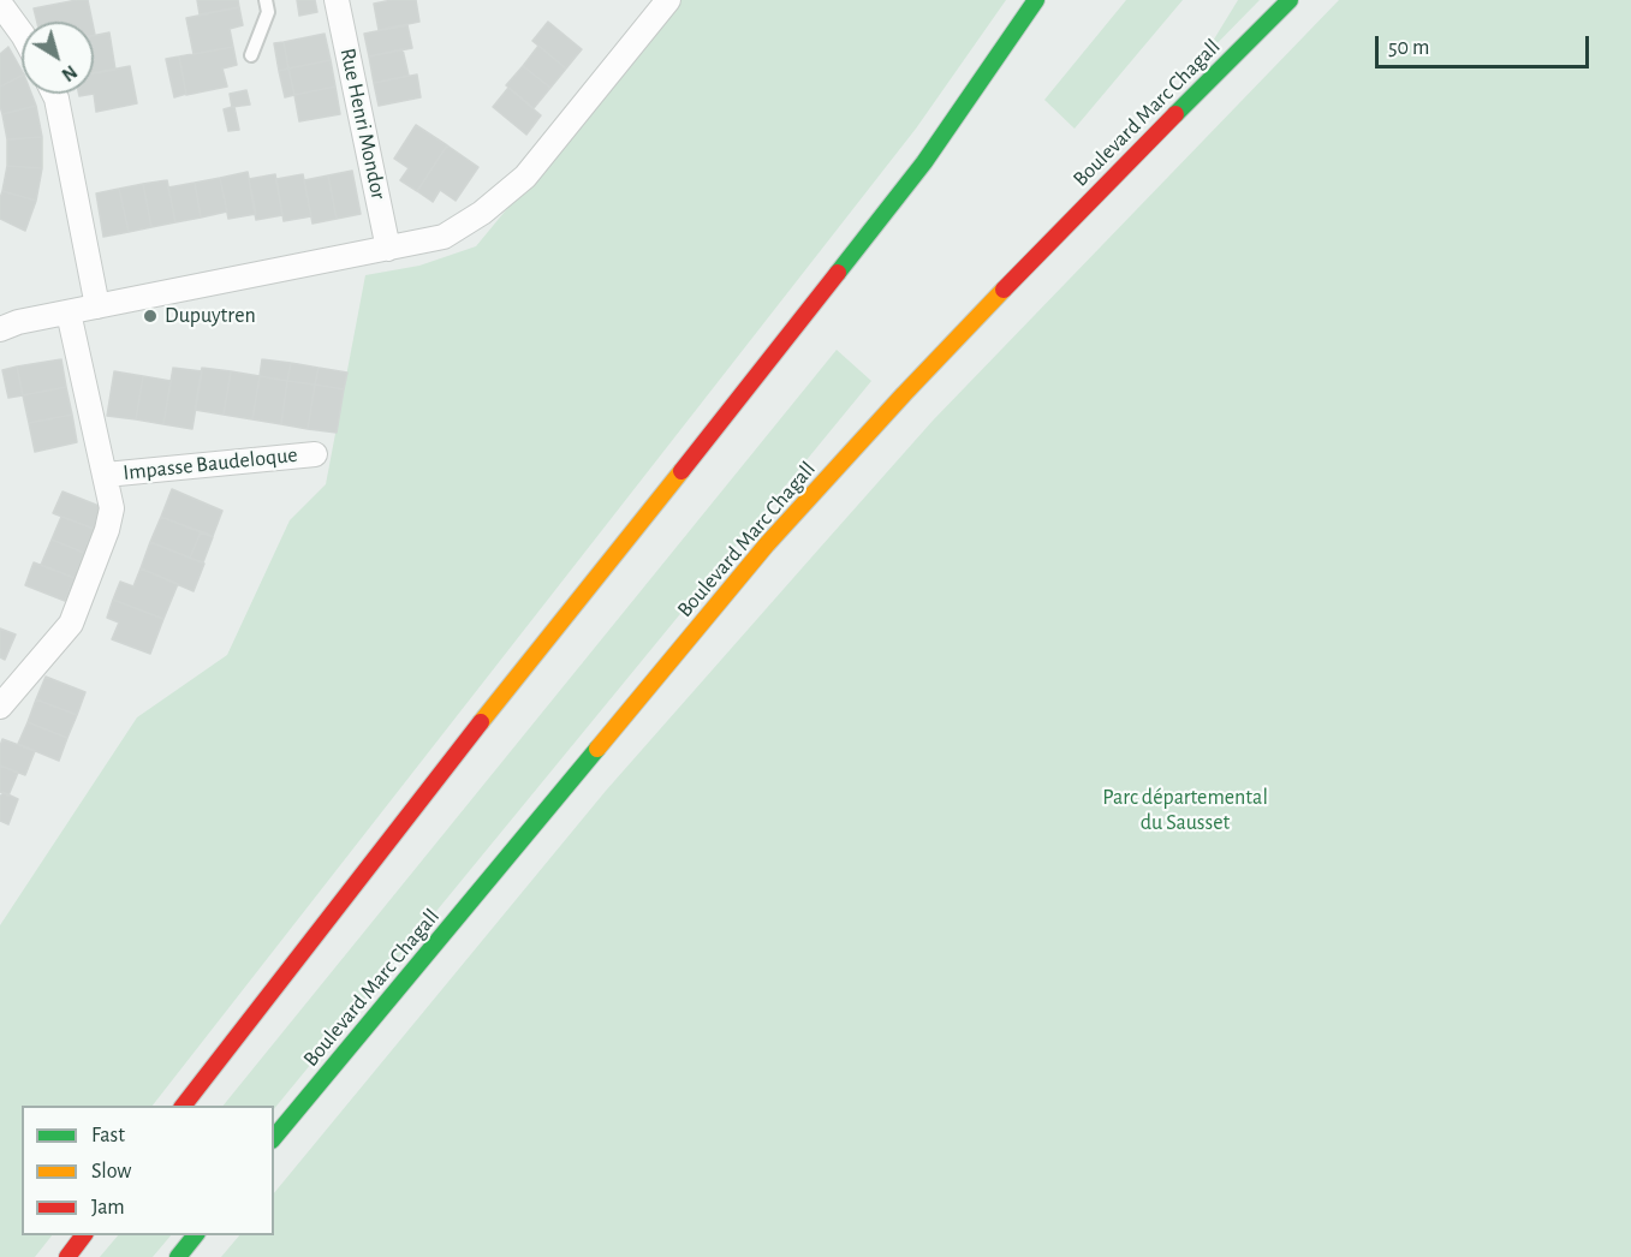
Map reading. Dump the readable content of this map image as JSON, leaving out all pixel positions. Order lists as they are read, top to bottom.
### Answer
{
  "streets": {
    "highway": ["Boulevard Marc Chagall"],
    "street": ["Rue Henri Mondor", "Impasse Baudeloque"]
  },
  "parks": ["Parc départemental du Sausset"],
  "places": ["Dupuytren"],
  "legend": ["Fast", "Slow", "Jam"],
  "scale_bar": "50 m",
  "north": "bottom right"
}
